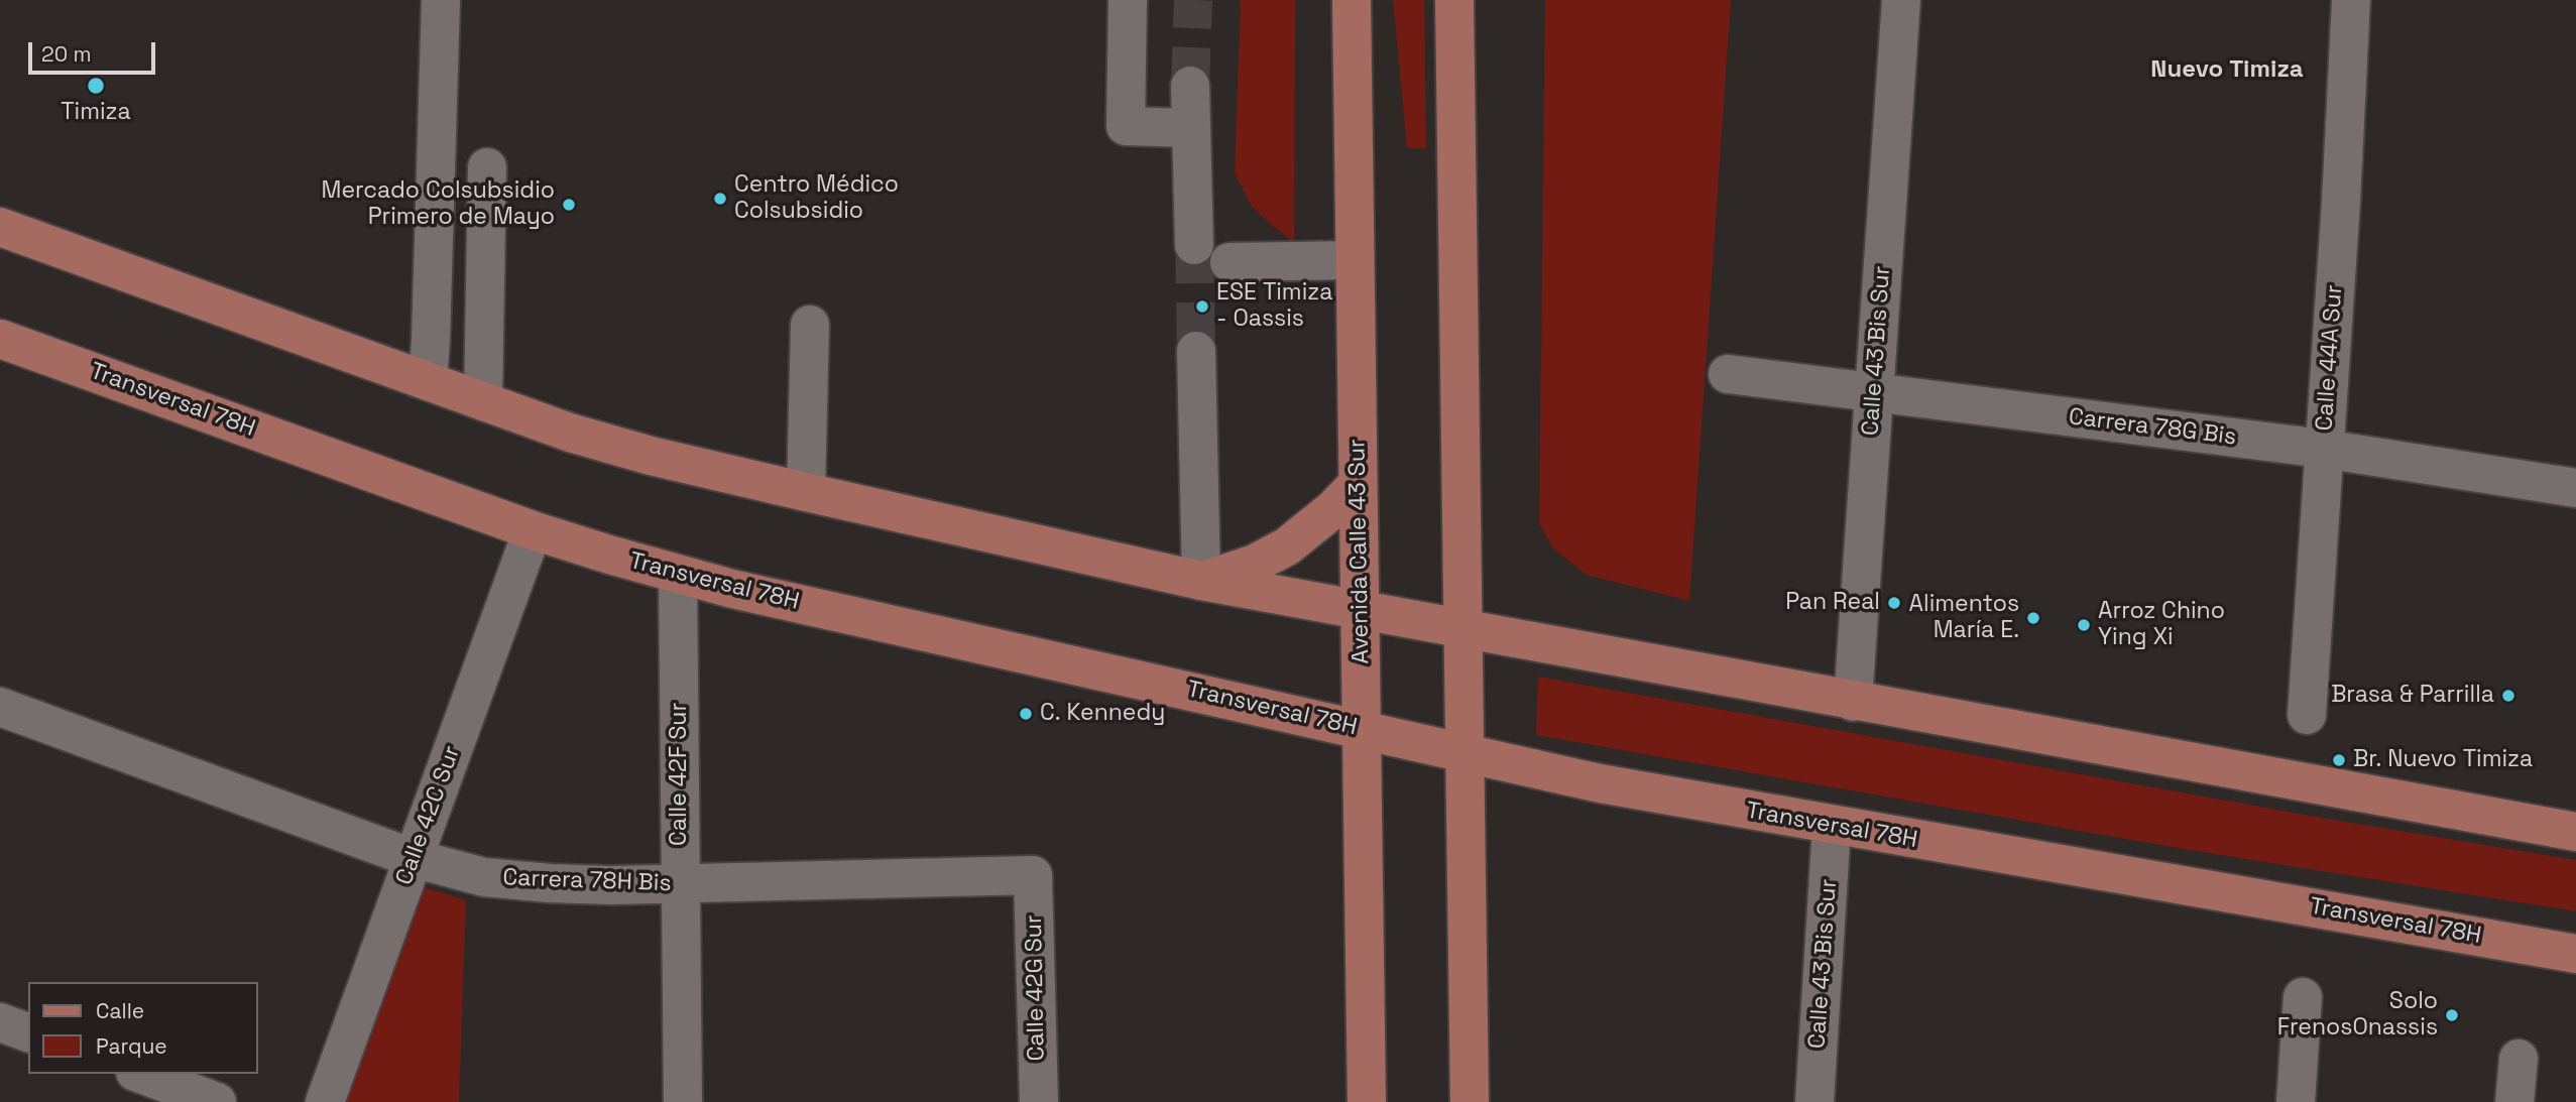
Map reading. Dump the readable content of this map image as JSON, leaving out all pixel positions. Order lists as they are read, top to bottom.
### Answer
{
  "streets": {
    "main road": ["Transversal 78H", "Avenida Calle 43 Sur"],
    "street": [
      "Calle 43 Bis Sur",
      "Calle 44A Sur",
      "Carrera 78G Bis",
      "Calle 42F Sur",
      "Calle 42C Sur",
      "Carrera 78H Bis",
      "Calle 42G Sur"
    ]
  },
  "crossings": [
    ["Calle 43 Bis Sur", "Transversal 78H"],
    ["Calle 43 Bis Sur", "Carrera 78G Bis"],
    ["Calle 44A Sur", "Carrera 78G Bis"],
    ["Transversal 78H", "Avenida Calle 43 Sur"],
    ["Transversal 78H", "Calle 42F Sur"],
    ["Transversal 78H", "Calle 42C Sur"],
    ["Calle 42F Sur", "Carrera 78H Bis"],
    ["Calle 42C Sur", "Carrera 78H Bis"],
    ["Carrera 78H Bis", "Calle 42G Sur"]
  ],
  "districts": ["Nuevo Timiza"],
  "places": [
    "Timiza",
    "Centro Médico Colsubsidio",
    "Mercado Colsubsidio Primero de Mayo",
    "ESE Timiza - Oassis",
    "Pan Real",
    "Alimentos María E.",
    "Arroz Chino Ying Xi",
    "Brasa & Parrilla",
    "C. Kennedy",
    "Br. Nuevo Timiza",
    "Solo FrenosOnassis"
  ],
  "legend": ["Calle", "Parque"],
  "scale_bar": "20 m"
}
